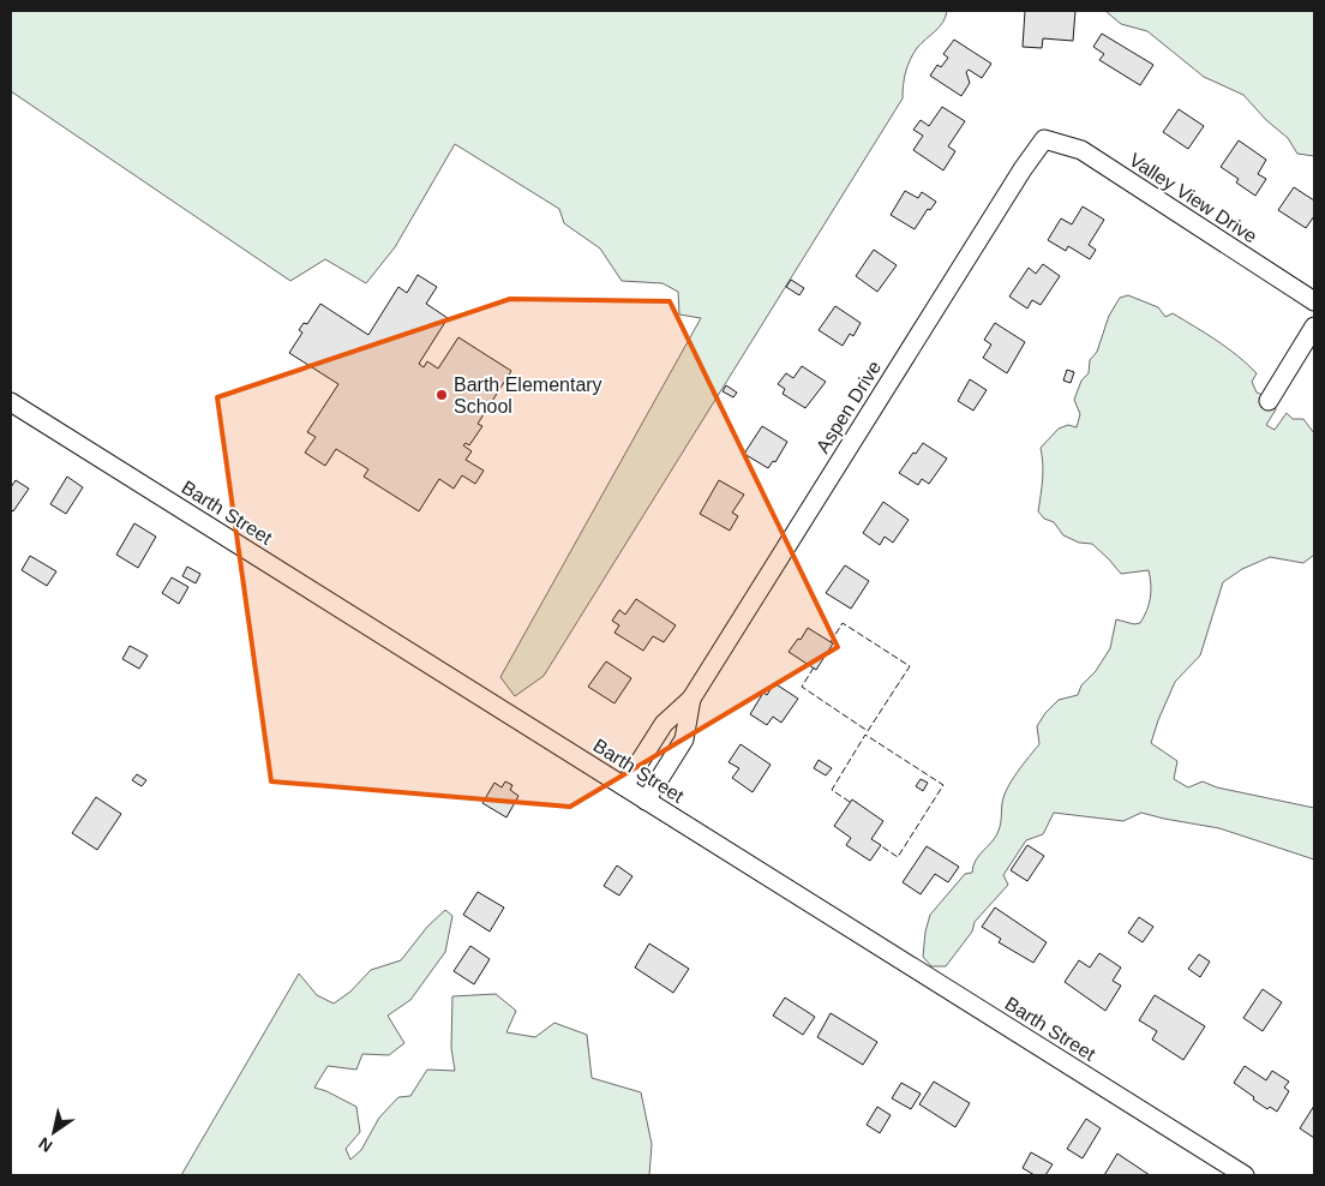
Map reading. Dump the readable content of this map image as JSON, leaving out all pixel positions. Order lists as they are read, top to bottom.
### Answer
{
  "streets": {
    "street": ["Valley View Drive", "Aspen Drive", "Barth Street"]
  },
  "crossings": [
    ["Valley View Drive", "Aspen Drive"],
    ["Aspen Drive", "Barth Street"]
  ],
  "places": ["Barth Elementary School"],
  "north": "bottom left"
}
